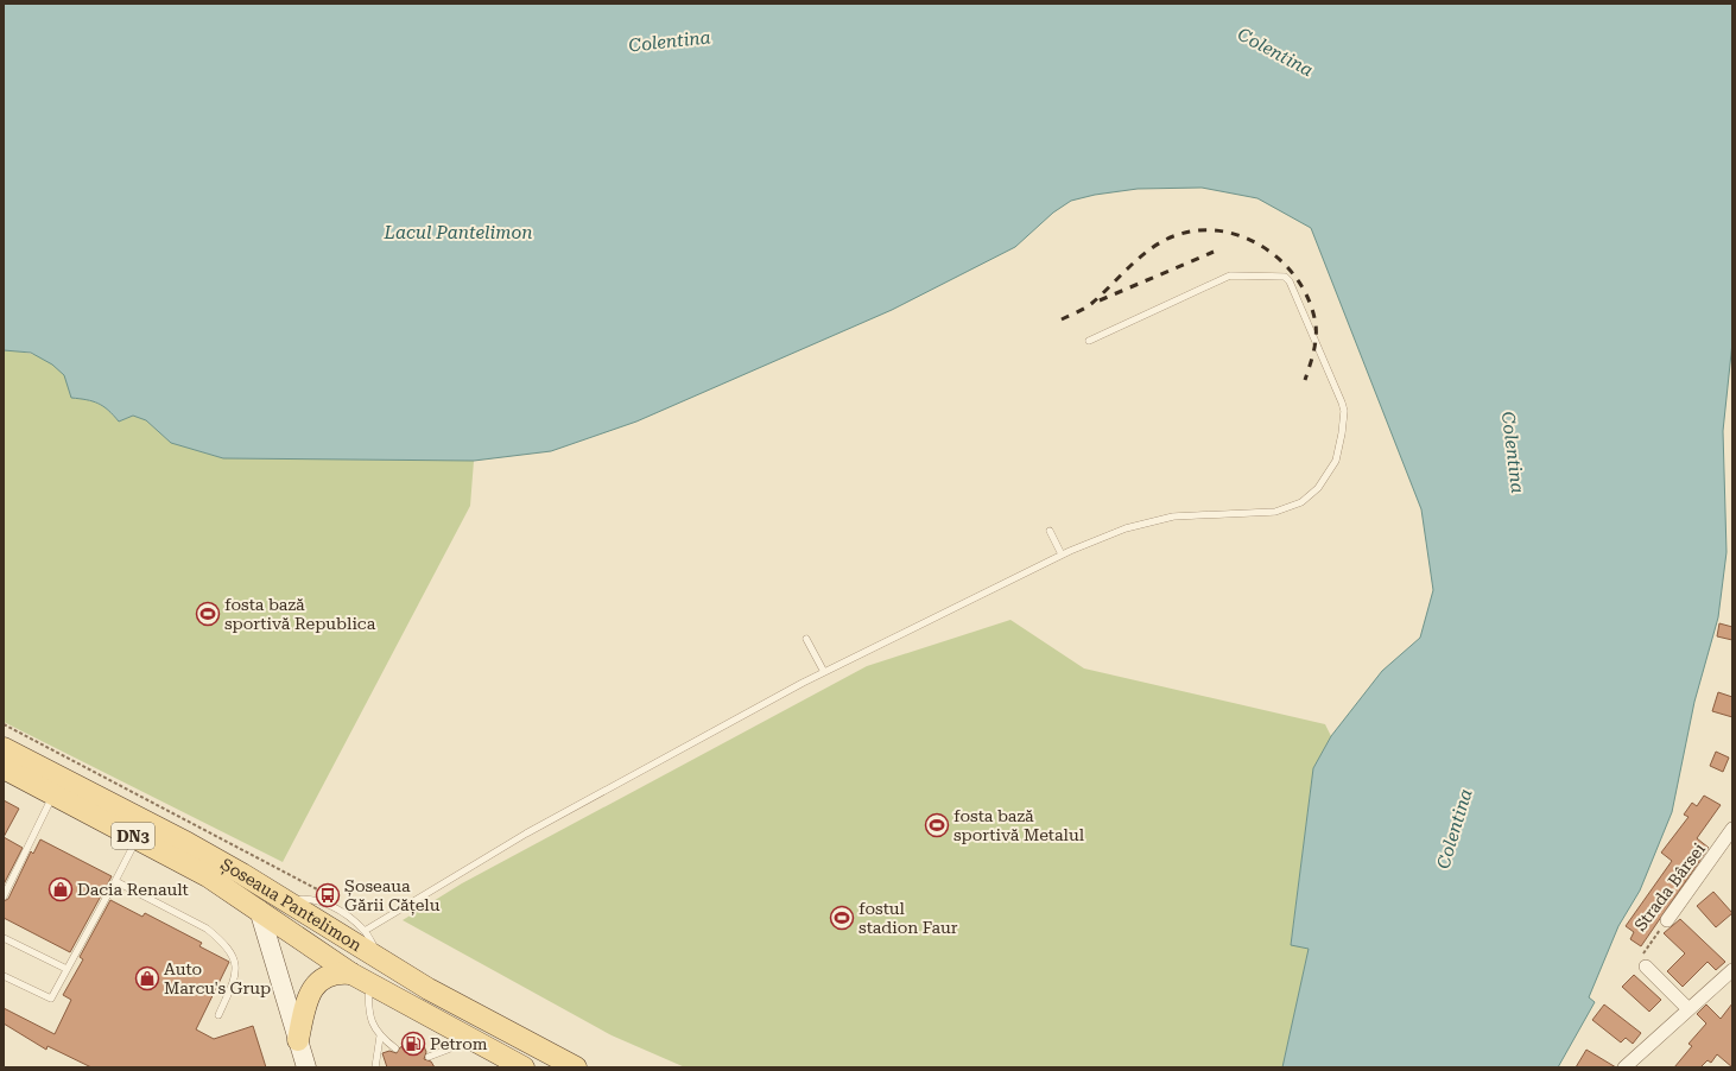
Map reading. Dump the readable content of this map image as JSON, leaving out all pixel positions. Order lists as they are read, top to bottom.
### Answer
{
  "streets": {
    "main road": ["DN3", "Șoseaua Pantelimon"],
    "street": ["Strada Bârsei"]
  },
  "water": ["Colentina", "Lacul Pantelimon"],
  "places": {
    "sports": ["fosta bază sportivă Republica", "fosta bază sportivă Metalul", "fostul stadion Faur"],
    "shop": ["Dacia Renault", "Auto Marcu's Grup"],
    "bus stop": ["Șoseaua Gării Cățelu"],
    "fuel station": ["Petrom"]
  }
}
